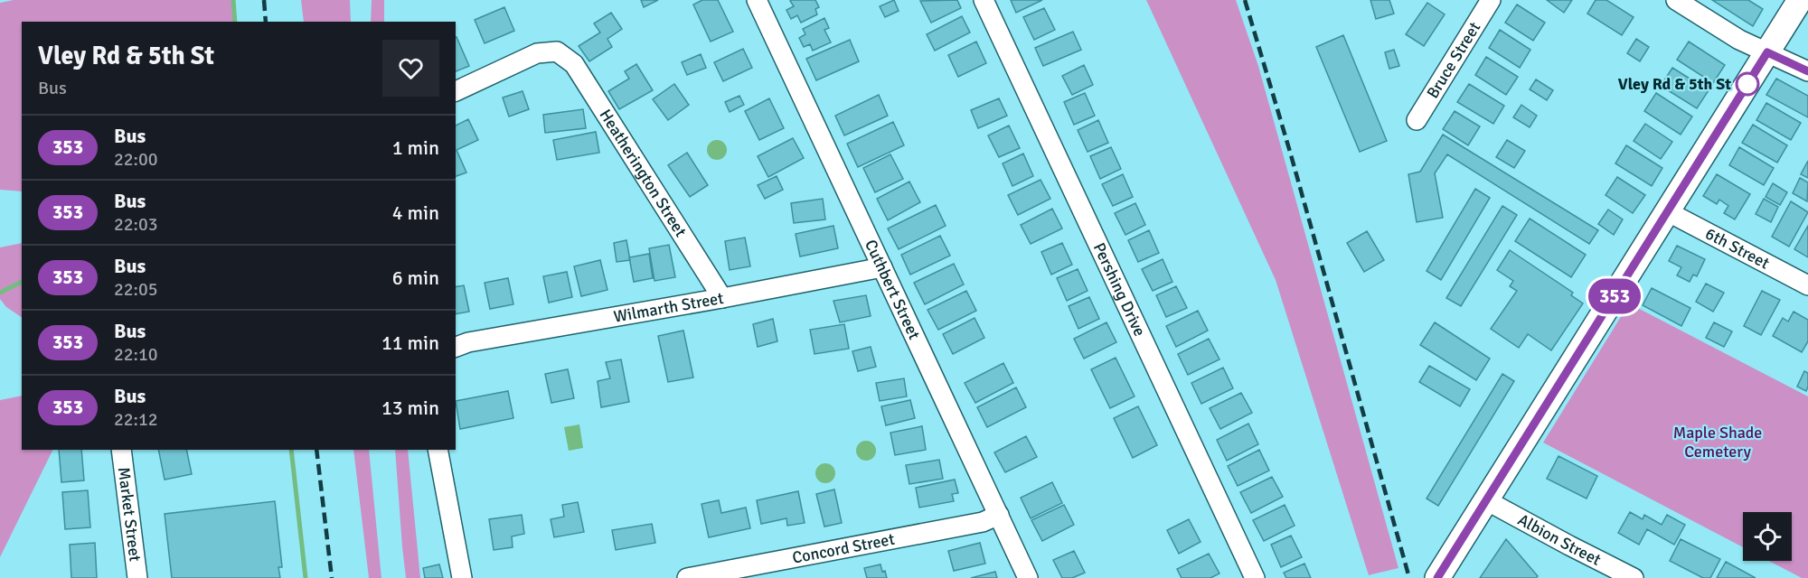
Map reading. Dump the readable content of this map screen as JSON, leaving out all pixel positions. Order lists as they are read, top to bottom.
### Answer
{
  "streets": {
    "street": [
      "Bruce Street",
      "Heatherington Street",
      "6th Street",
      "Cuthbert Street",
      "Pershing Drive",
      "Wilmarth Street",
      "Market Street",
      "Albion Street",
      "Concord Street"
    ]
  },
  "crossings": [
    ["Heatherington Street", "Wilmarth Street"],
    ["Cuthbert Street", "Wilmarth Street"],
    ["Cuthbert Street", "Concord Street"]
  ],
  "parks": ["Maple Shade Cemetery"],
  "places": ["Vley Rd & 5th St"],
  "lines": ["bus line 353"],
  "page": {
    "on_map": "353",
    "heading": ["Vley Rd & 5th St", "Bus"],
    "list": [
      {
        "mark": "353",
        "name": "Bus",
        "note": "22:00",
        "value": "1 min"
      },
      {
        "mark": "353",
        "name": "Bus",
        "note": "22:03",
        "value": "4 min"
      },
      {
        "mark": "353",
        "name": "Bus",
        "note": "22:05",
        "value": "6 min"
      },
      {
        "mark": "353",
        "name": "Bus",
        "note": "22:10",
        "value": "11 min"
      },
      {
        "mark": "353",
        "name": "Bus",
        "note": "22:12",
        "value": "13 min"
      }
    ]
  }
}
